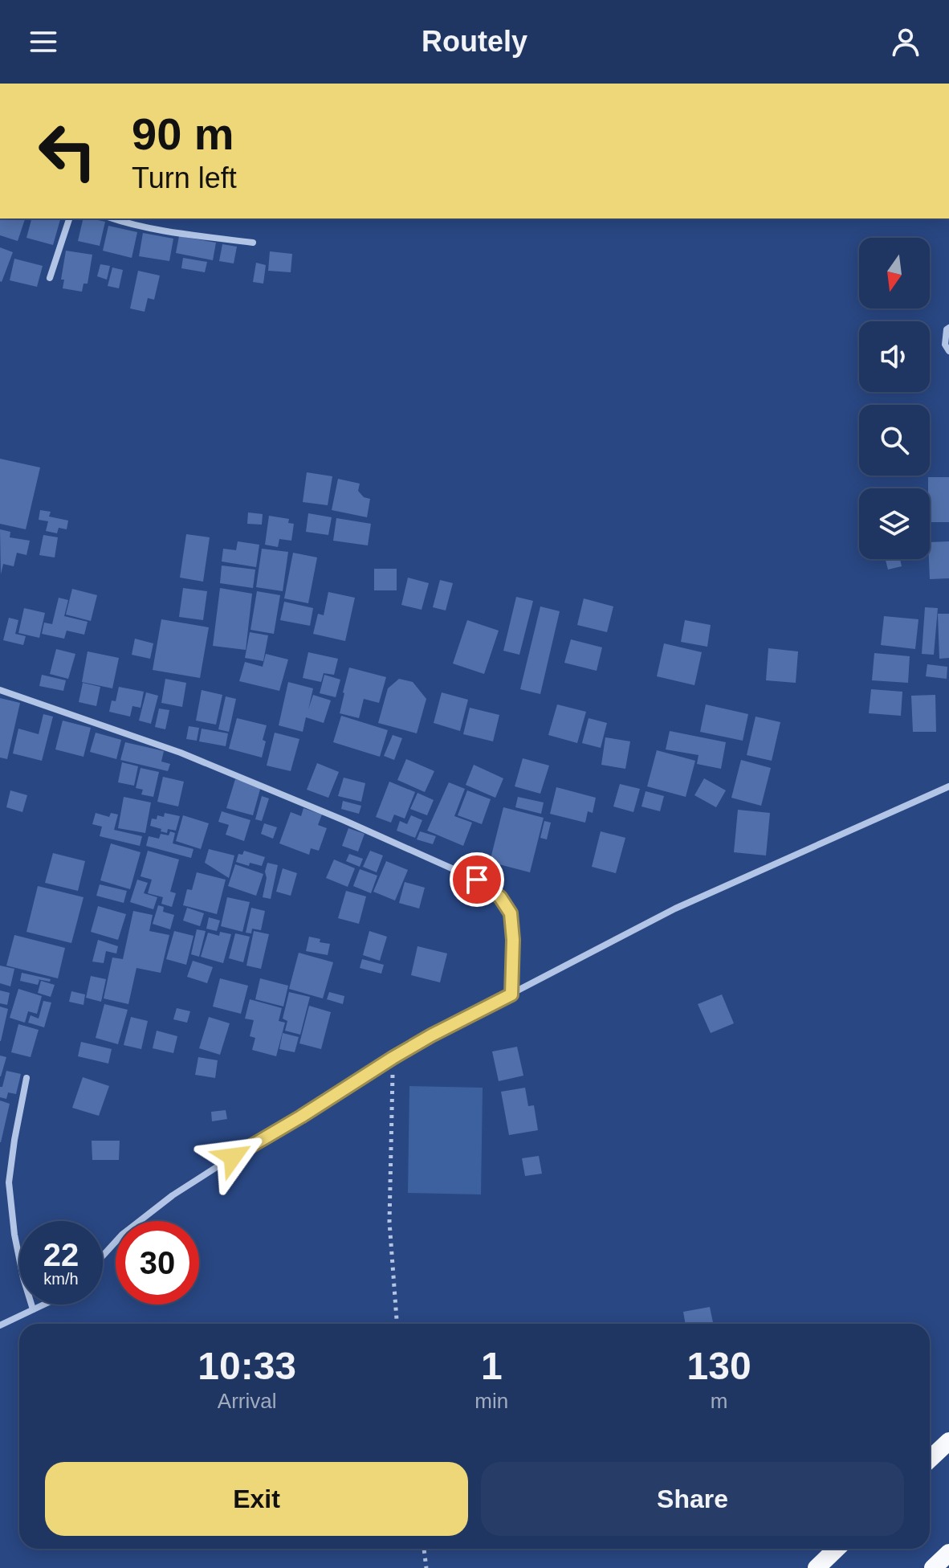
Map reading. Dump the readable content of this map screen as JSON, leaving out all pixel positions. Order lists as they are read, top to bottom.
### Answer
{
  "north": "bottom",
  "page": {
    "header": "Routely",
    "turn": ["90 m", "Turn left"],
    "speed": "22 km/h",
    "limit": "30",
    "eta": [
      "10:33",
      "Arrival",
      "1",
      "min",
      "130",
      "m"
    ],
    "buttons": ["Exit", "Share"]
  }
}
